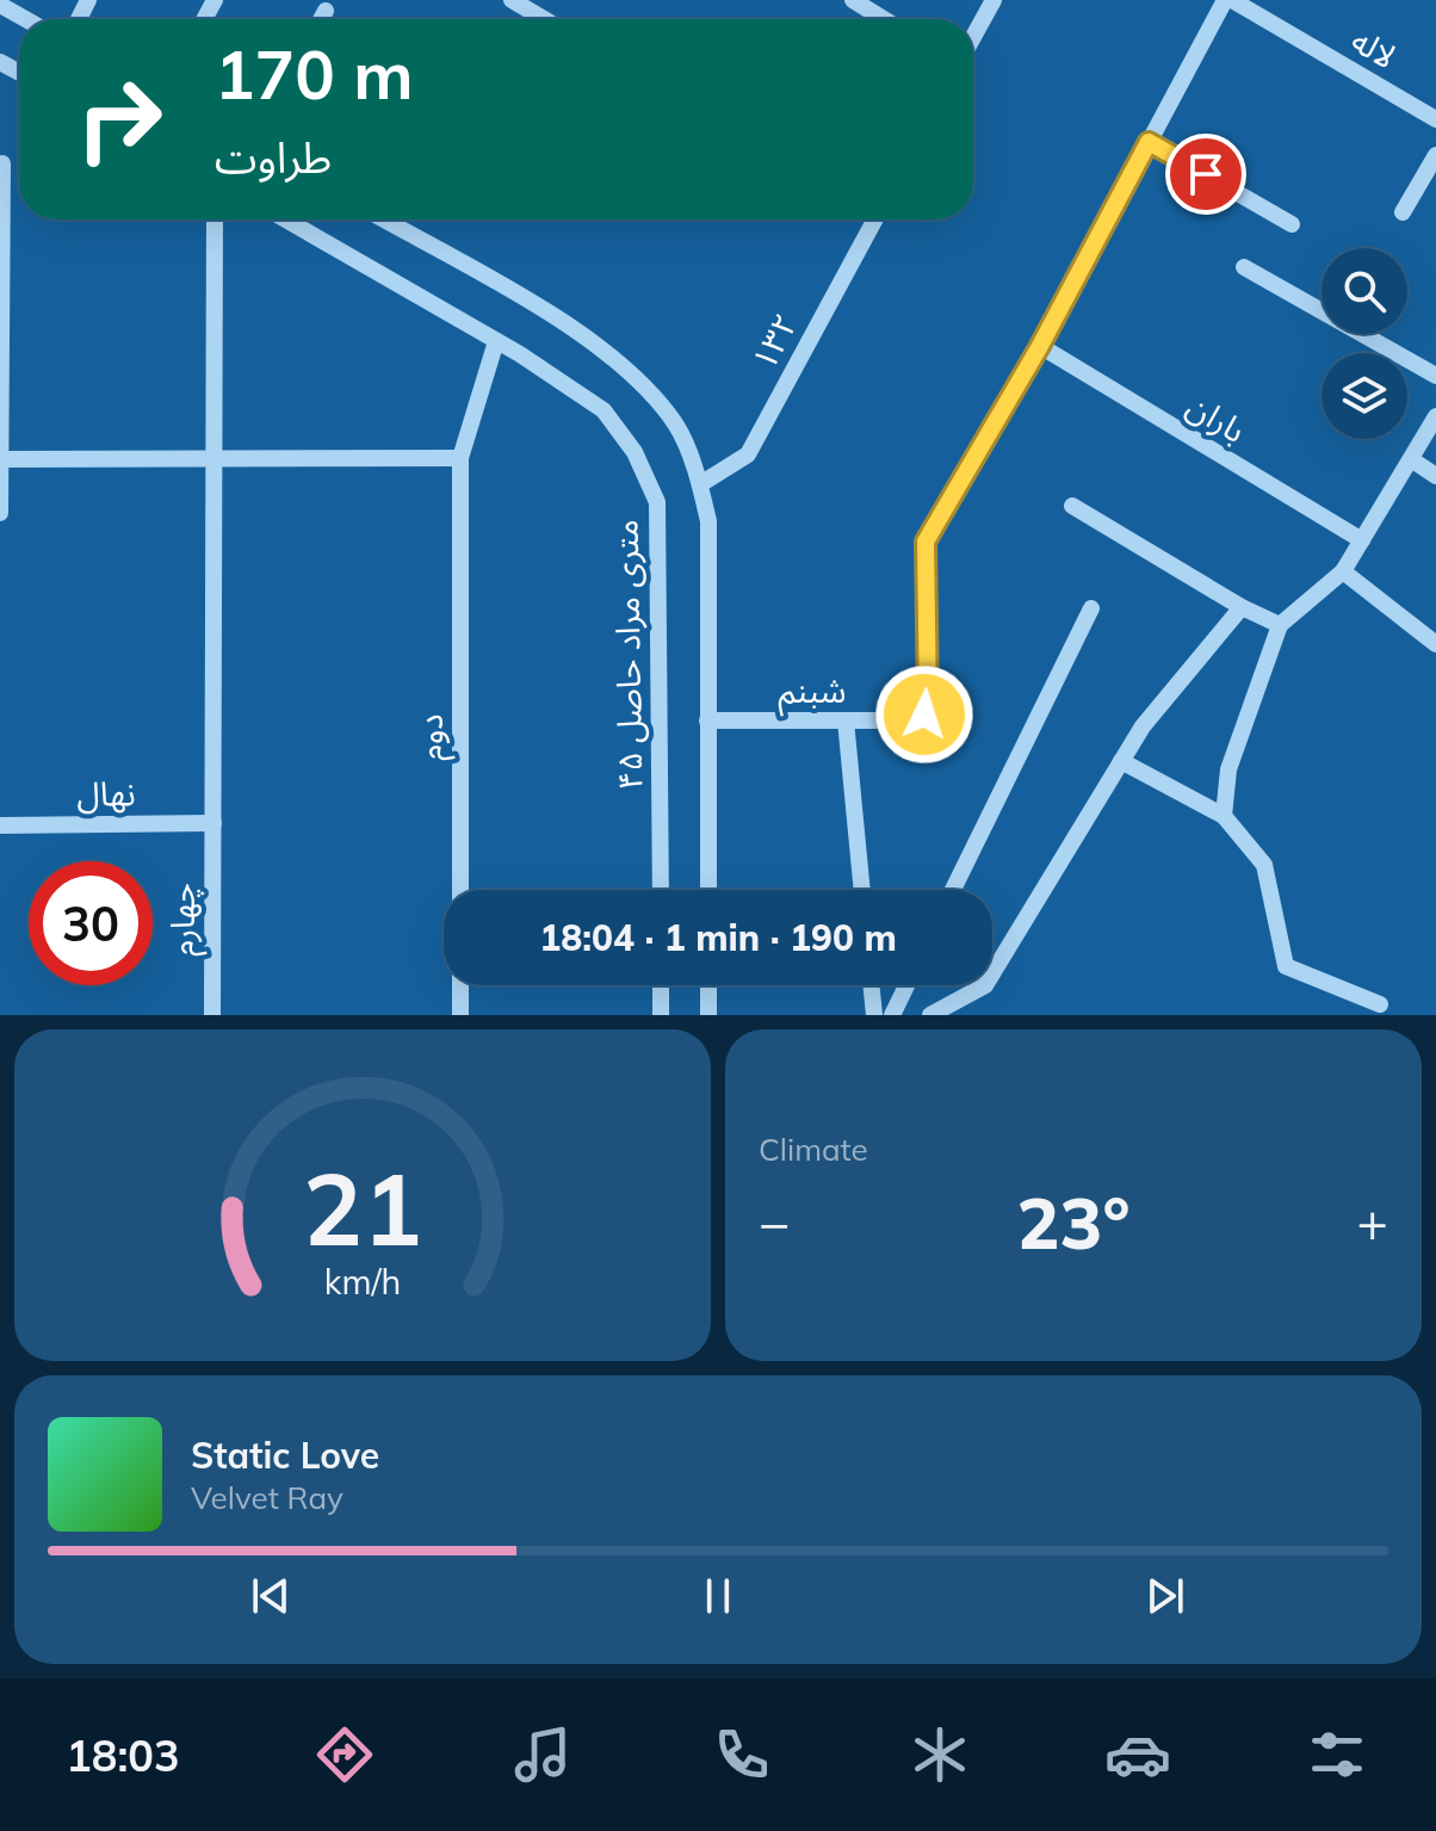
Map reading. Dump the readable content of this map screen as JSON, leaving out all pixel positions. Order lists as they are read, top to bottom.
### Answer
{
  "streets": {
    "street": [
      "لاله",
      "۱۳۲",
      "باران",
      "۴۵ متری مراد حاصل",
      "شبنم",
      "دوم",
      "نهال",
      "چهارم"
    ]
  },
  "crossings": [
    ["لاله", "شبنم"],
    ["باران", "شبنم"],
    ["۴۵ متری مراد حاصل", "دوم"],
    ["نهال", "چهارم"]
  ],
  "page": {
    "turn": ["170 m", "طراوت"],
    "limit": "30",
    "trip": "18:04 · 1 min · 190 m",
    "tile": "Climate",
    "heat": ["−", "23°", "+"],
    "song": ["Static Love", "Velvet Ray"],
    "tabs": "18:03",
    "gauge": ["21", "km/h"]
  }
}
